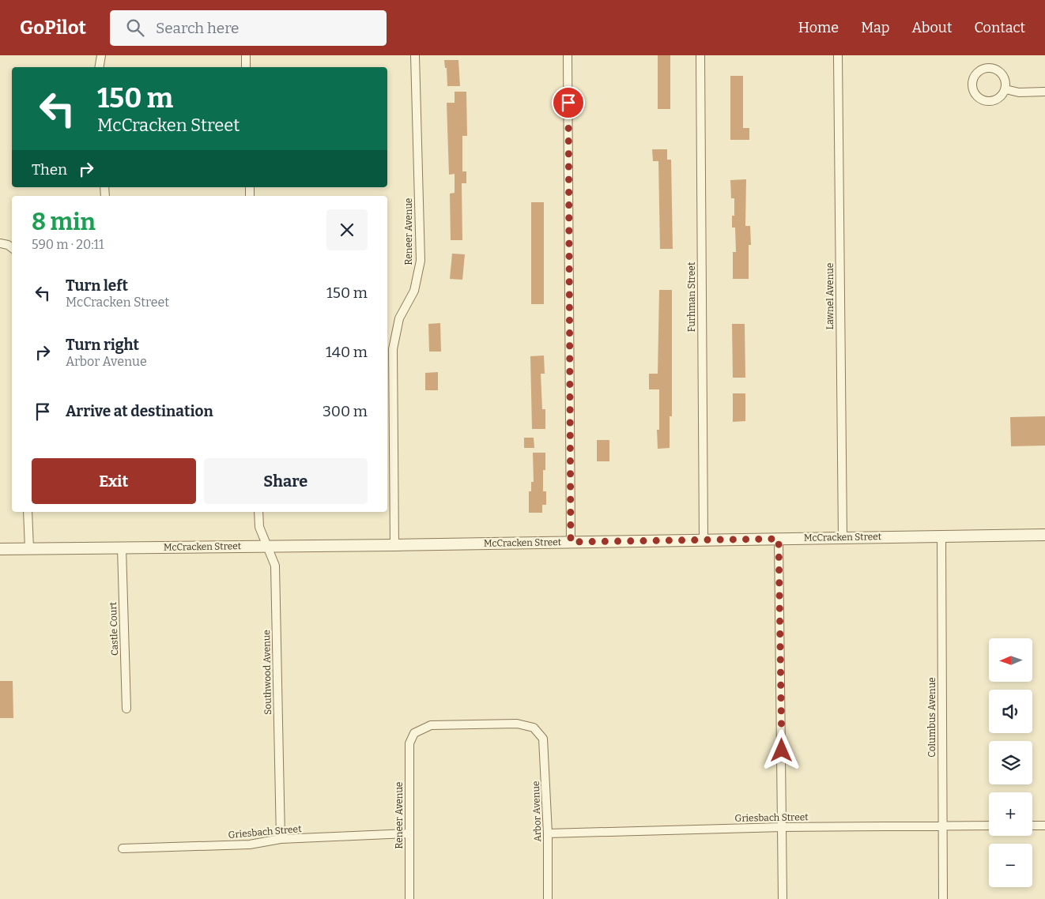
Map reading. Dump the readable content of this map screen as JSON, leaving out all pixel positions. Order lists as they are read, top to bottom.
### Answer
{
  "streets": {
    "street": [
      "Reneer Avenue",
      "Lawnel Avenue",
      "Furhman Street",
      "McCracken Street",
      "Castle Court",
      "Southwood Avenue",
      "Columbus Avenue",
      "Arbor Avenue",
      "Griesbach Street"
    ]
  },
  "crossings": [
    ["Reneer Avenue", "McCracken Street"],
    ["Reneer Avenue", "Arbor Avenue"],
    ["Reneer Avenue", "Griesbach Street"],
    ["Lawnel Avenue", "McCracken Street"],
    ["Furhman Street", "McCracken Street"],
    ["McCracken Street", "Castle Court"],
    ["McCracken Street", "Southwood Avenue"],
    ["McCracken Street", "Columbus Avenue"],
    ["Southwood Avenue", "Griesbach Street"],
    ["Columbus Avenue", "Griesbach Street"],
    ["Arbor Avenue", "Griesbach Street"]
  ],
  "north": "left",
  "page": {
    "header": "GoPilot",
    "search": "Search here",
    "nav": [
      "Home",
      "Map",
      "About",
      "Contact"
    ],
    "turn": ["150 m", "McCracken Street"],
    "then": "Then",
    "heading": ["8 min", "590 m · 20:11"],
    "list": [
      {
        "name": "Turn left",
        "note": "McCracken Street",
        "value": "150 m"
      },
      {
        "name": "Turn right",
        "note": "Arbor Avenue",
        "value": "140 m"
      },
      {
        "name": "Arrive at destination",
        "value": "300 m"
      }
    ],
    "buttons": ["Exit", "Share"],
    "map_buttons": ["+", "−"]
  }
}
